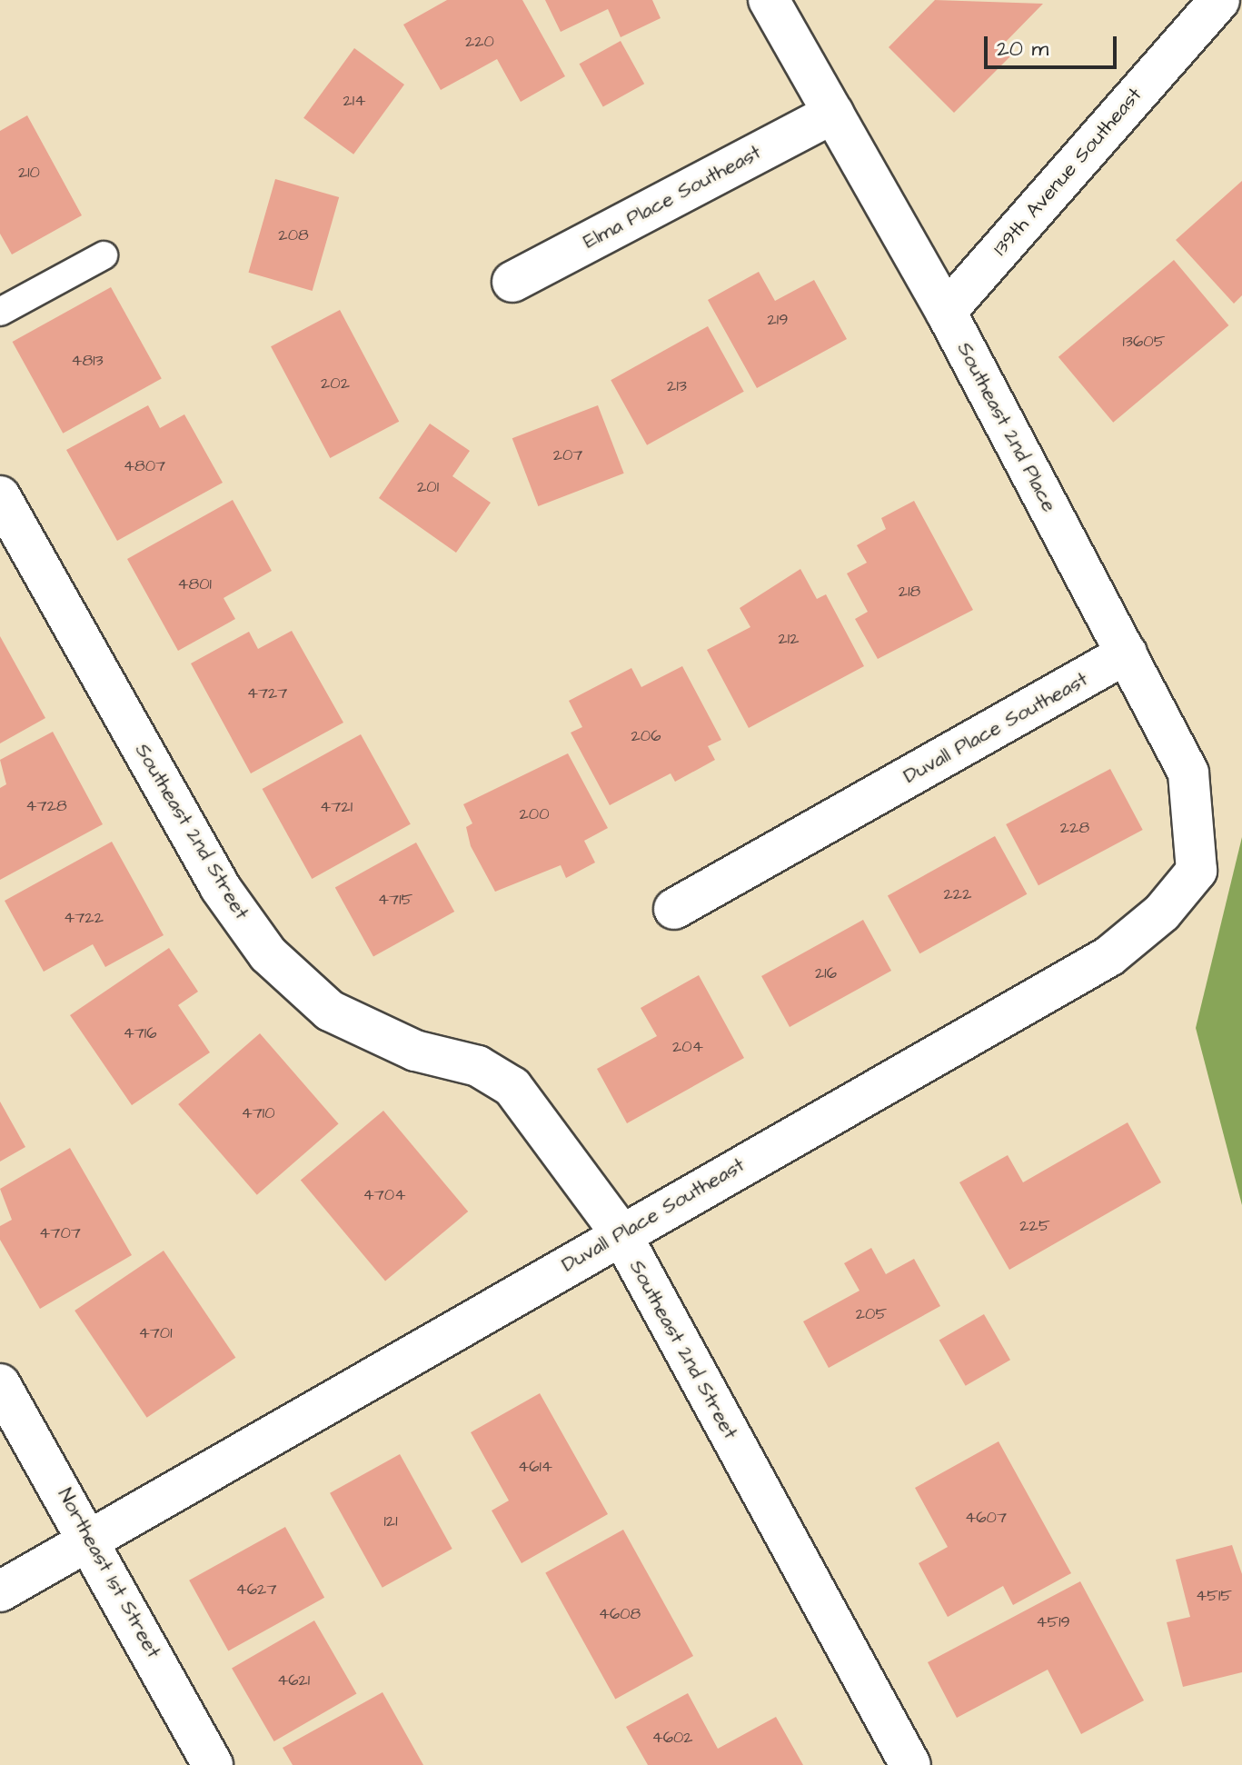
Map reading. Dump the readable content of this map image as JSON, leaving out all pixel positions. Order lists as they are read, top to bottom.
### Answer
{
  "streets": {
    "street": [
      "139th Avenue Southeast",
      "Elma Place Southeast",
      "Southeast 2nd Place",
      "Duvall Place Southeast",
      "Southeast 2nd Street",
      "Northeast 1st Street"
    ]
  },
  "crossings": [
    ["139th Avenue Southeast", "Southeast 2nd Place"],
    ["Elma Place Southeast", "Southeast 2nd Place"],
    ["Southeast 2nd Place", "Duvall Place Southeast"],
    ["Duvall Place Southeast", "Southeast 2nd Street"],
    ["Duvall Place Southeast", "Northeast 1st Street"]
  ],
  "house_numbers": [
    "220",
    "214",
    "210",
    "208",
    "219",
    "13605",
    "4813",
    "202",
    "213",
    "207",
    "4807",
    "201",
    "4801",
    "218",
    "212",
    "4727",
    "206",
    "4728",
    "4721",
    "200",
    "228",
    "222",
    "4715",
    "4722",
    "216",
    "4716",
    "204",
    "4710",
    "4704",
    "225",
    "4707",
    "205",
    "4701",
    "4614",
    "4607",
    "121",
    "4627",
    "4515",
    "4608",
    "4519",
    "4621",
    "4602"
  ],
  "scale_bar": "20 m"
}
